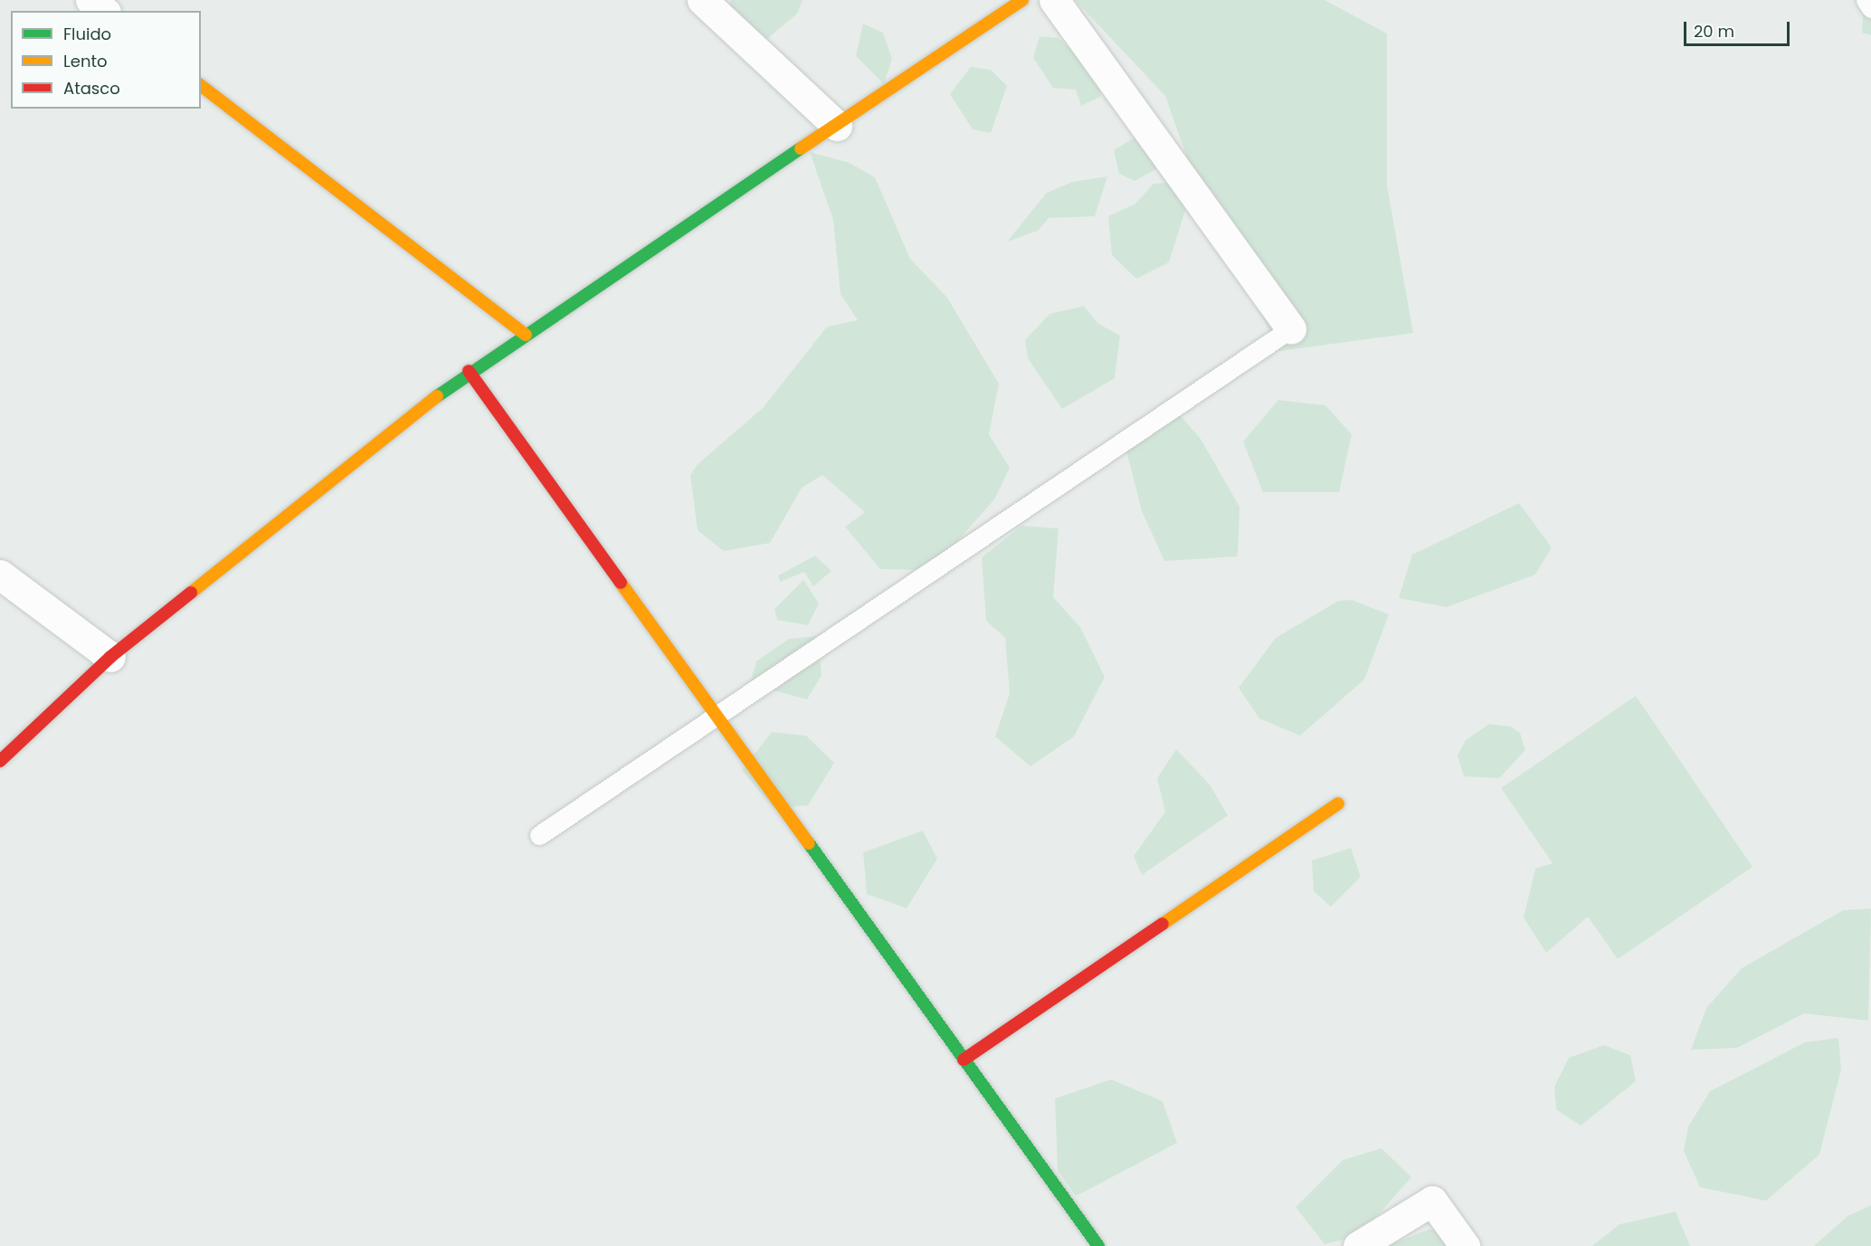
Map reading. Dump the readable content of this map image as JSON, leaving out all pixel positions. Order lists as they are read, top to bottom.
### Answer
{
  "legend": ["Fluido", "Lento", "Atasco"],
  "scale_bar": "20 m"
}
